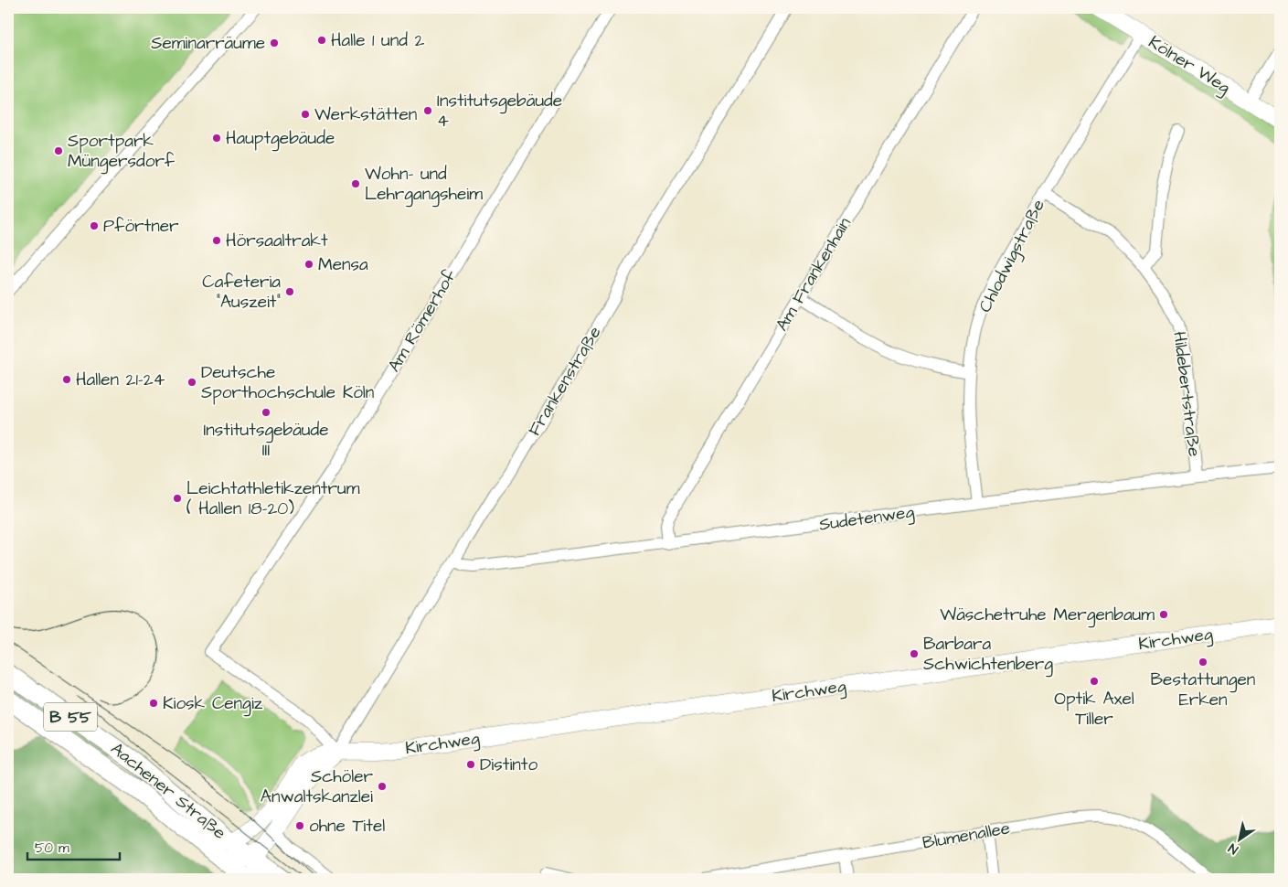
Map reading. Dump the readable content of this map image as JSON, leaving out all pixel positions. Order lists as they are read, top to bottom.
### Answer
{
  "streets": {
    "main road": ["B 55", "Aachener Straße"],
    "street": [
      "Kölner Weg",
      "Chlodwigstraße",
      "Am Frankenhain",
      "Am Römerhof",
      "Frankenstraße",
      "Hildebertstraße",
      "Sudetenweg",
      "Kirchweg",
      "Blumenallee"
    ]
  },
  "crossings": [
    ["Kölner Weg", "Chlodwigstraße"],
    ["Chlodwigstraße", "Hildebertstraße"],
    ["Chlodwigstraße", "Sudetenweg"],
    ["Am Frankenhain", "Sudetenweg"],
    ["Am Römerhof", "Frankenstraße"],
    ["Am Römerhof", "Kirchweg"],
    ["Frankenstraße", "Sudetenweg"],
    ["Frankenstraße", "Kirchweg"],
    ["Hildebertstraße", "Sudetenweg"],
    ["Kirchweg", "Aachener Straße"]
  ],
  "places": [
    "Halle 1 und 2",
    "Seminarräume",
    "Institutsgebäude 4",
    "Werkstätten",
    "Hauptgebäude",
    "Sportpark Müngersdorf",
    "Wohn- und Lehrgangsheim",
    "Pförtner",
    "Hörsaaltrakt",
    "Mensa",
    "Cafeteria \"Auszeit\"",
    "Hallen 21-24",
    "Deutsche Sporthochschule Köln",
    "Institutsgebäude III",
    "Leichtathletikzentrum ( Hallen 18-20)",
    "Wäschetruhe Mergenbaum",
    "Barbara Schwichtenberg",
    "Bestattungen Erken",
    "Optik Axel Tiller",
    "Kiosk Cengiz",
    "Distinto",
    "Schöler Anwaltskanzlei",
    "ohne Titel"
  ],
  "scale_bar": "50 m",
  "north": "bottom left"
}
